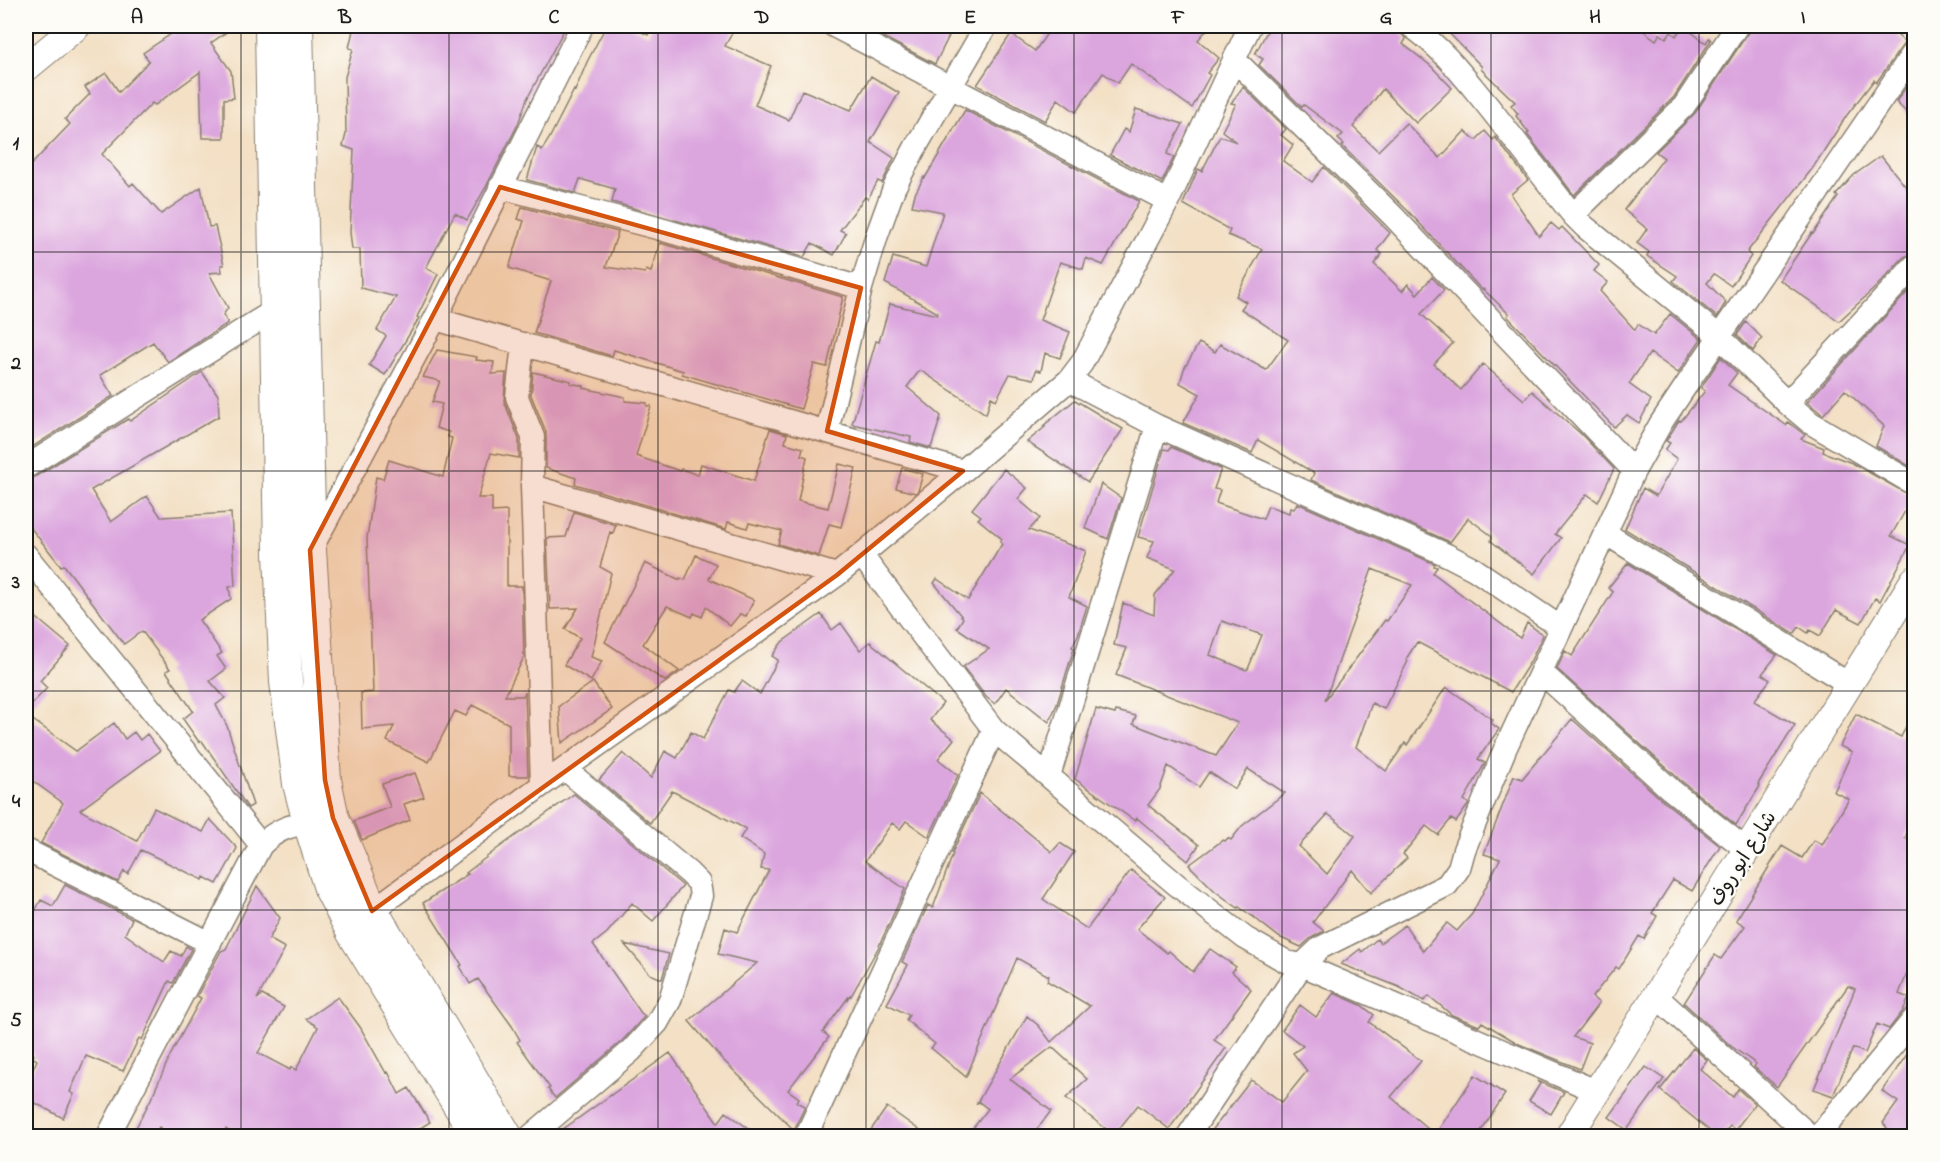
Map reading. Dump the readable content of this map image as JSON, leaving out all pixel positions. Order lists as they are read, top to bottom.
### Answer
{
  "streets": {
    "street": ["شارع ابو روف"]
  },
  "grid": {
    "columns": [
      "A",
      "B",
      "C",
      "D",
      "E",
      "F",
      "G",
      "H",
      "I"
    ],
    "rows": [
      "1",
      "2",
      "3",
      "4",
      "5"
    ]
  }
}
